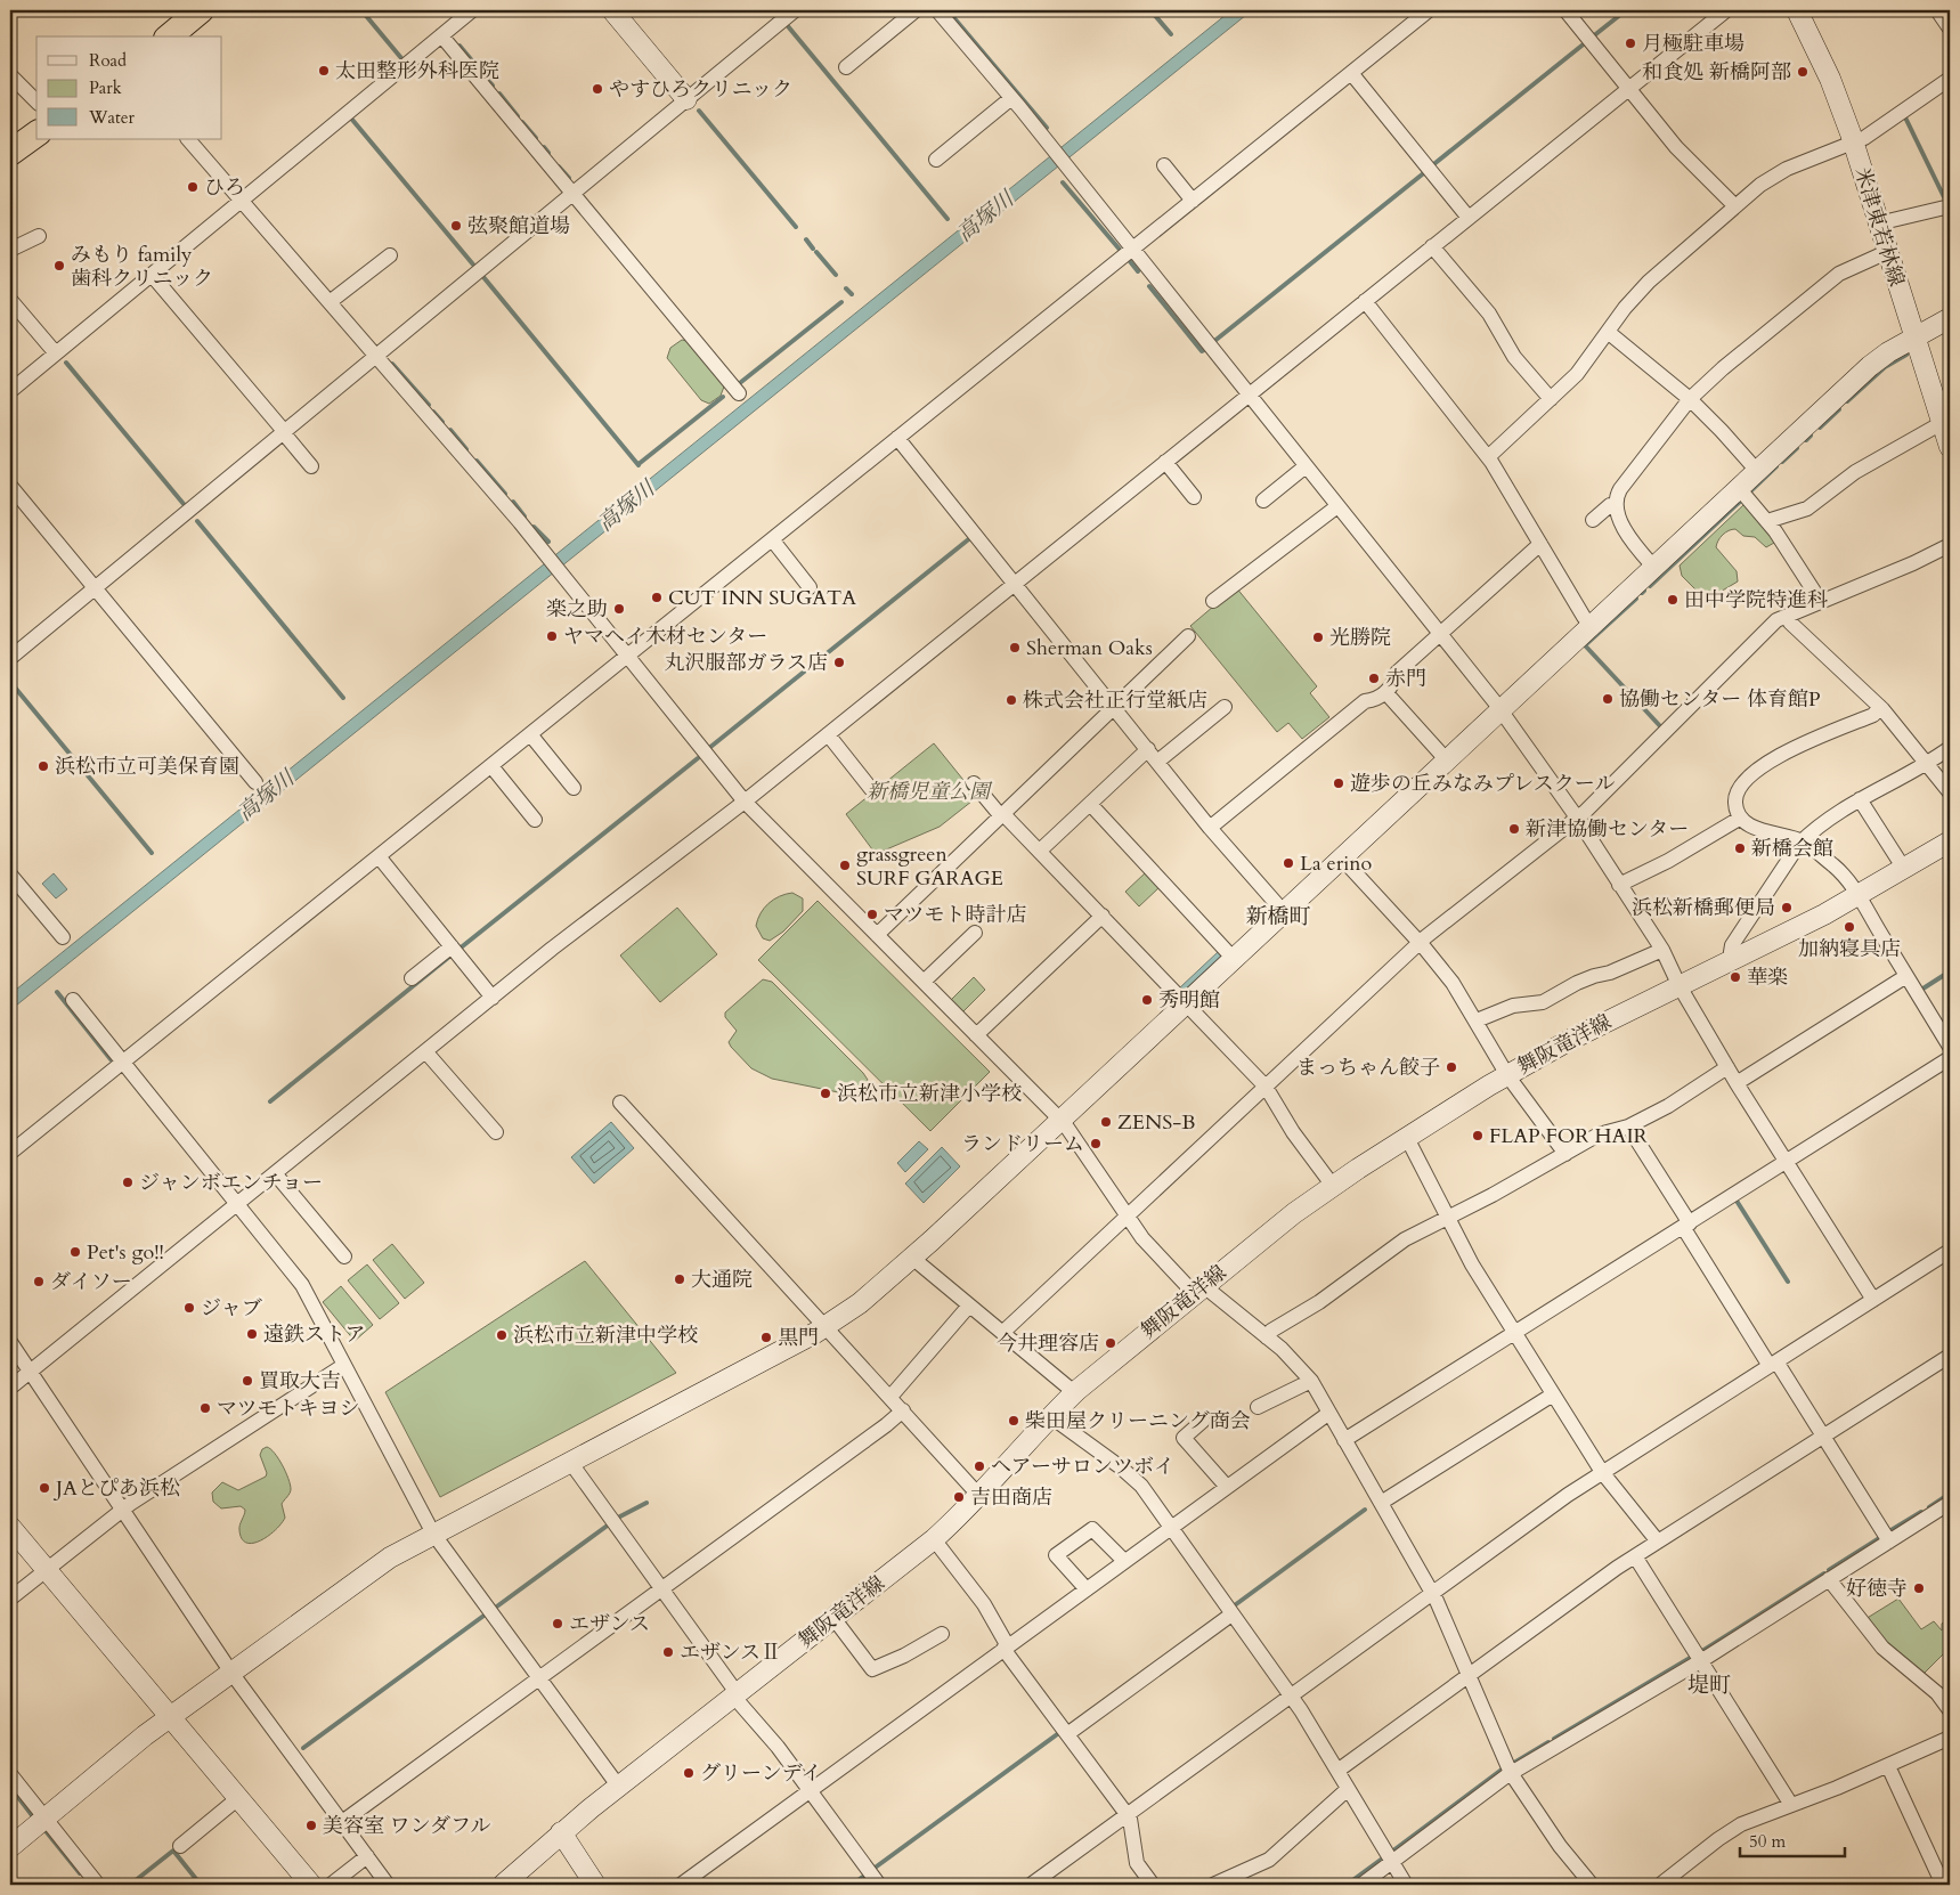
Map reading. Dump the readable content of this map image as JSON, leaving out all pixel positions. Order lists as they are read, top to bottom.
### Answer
{
  "streets": {
    "street": ["米津東若林線", "舞阪竜洋線"]
  },
  "districts": ["新橋町", "堤町"],
  "water": ["高塚川"],
  "parks": ["新橋児童公園"],
  "places": [
    "月極駐車場",
    "太田整形外科医院",
    "和食処 新橋阿部",
    "やすひろクリニック",
    "ひろ",
    "弦聚館道場",
    "みもり family 歯科クリニック",
    "CUT INN SUGATA",
    "田中学院特進科",
    "楽之助",
    "ヤマヘイ木材センター",
    "光勝院",
    "Sherman Oaks",
    "丸沢服部ガラス店",
    "赤門",
    "協働センター 体育館P",
    "株式会社正行堂紙店",
    "浜松市立可美保育園",
    "遊歩の丘みなみプレスクール",
    "新津協働センター",
    "新橋会館",
    "La erino",
    "grassgreen SURF GARAGE",
    "浜松新橋郵便局",
    "マツモト時計店",
    "加納寝具店",
    "華楽",
    "秀明館",
    "まっちゃん餃子",
    "浜松市立新津小学校",
    "ZENS-B",
    "FLAP FOR HAIR",
    "ランドリーム",
    "ジャンボエンチョー",
    "Pet's go!!",
    "大通院",
    "ダイソー",
    "ジャブ",
    "遠鉄ストア",
    "浜松市立新津中学校",
    "黒門",
    "今井理容店",
    "買取大吉",
    "マツモトキヨシ",
    "柴田屋クリーニング商会",
    "ヘアーサロンツボイ",
    "JAとぴあ浜松",
    "吉田商店",
    "好徳寺",
    "エザンス",
    "エザンスⅡ",
    "グリーンデイ",
    "美容室 ワンダフル"
  ],
  "legend": ["Road", "Park", "Water"],
  "scale_bar": "50 m"
}
